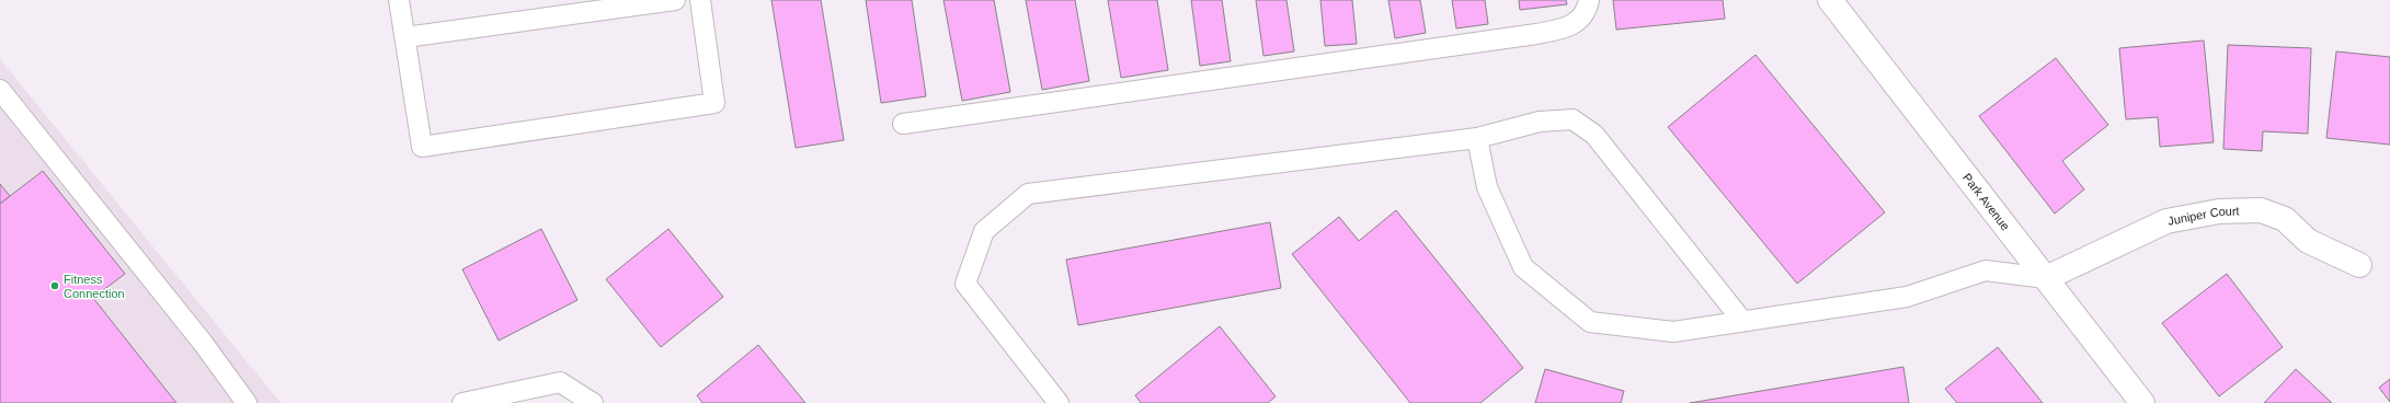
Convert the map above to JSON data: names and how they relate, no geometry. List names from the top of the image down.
{
  "streets": {
    "street": ["Park Avenue", "Juniper Court"]
  },
  "crossings": [
    ["Park Avenue", "Juniper Court"]
  ],
  "places": ["Fitness Connection"]
}
